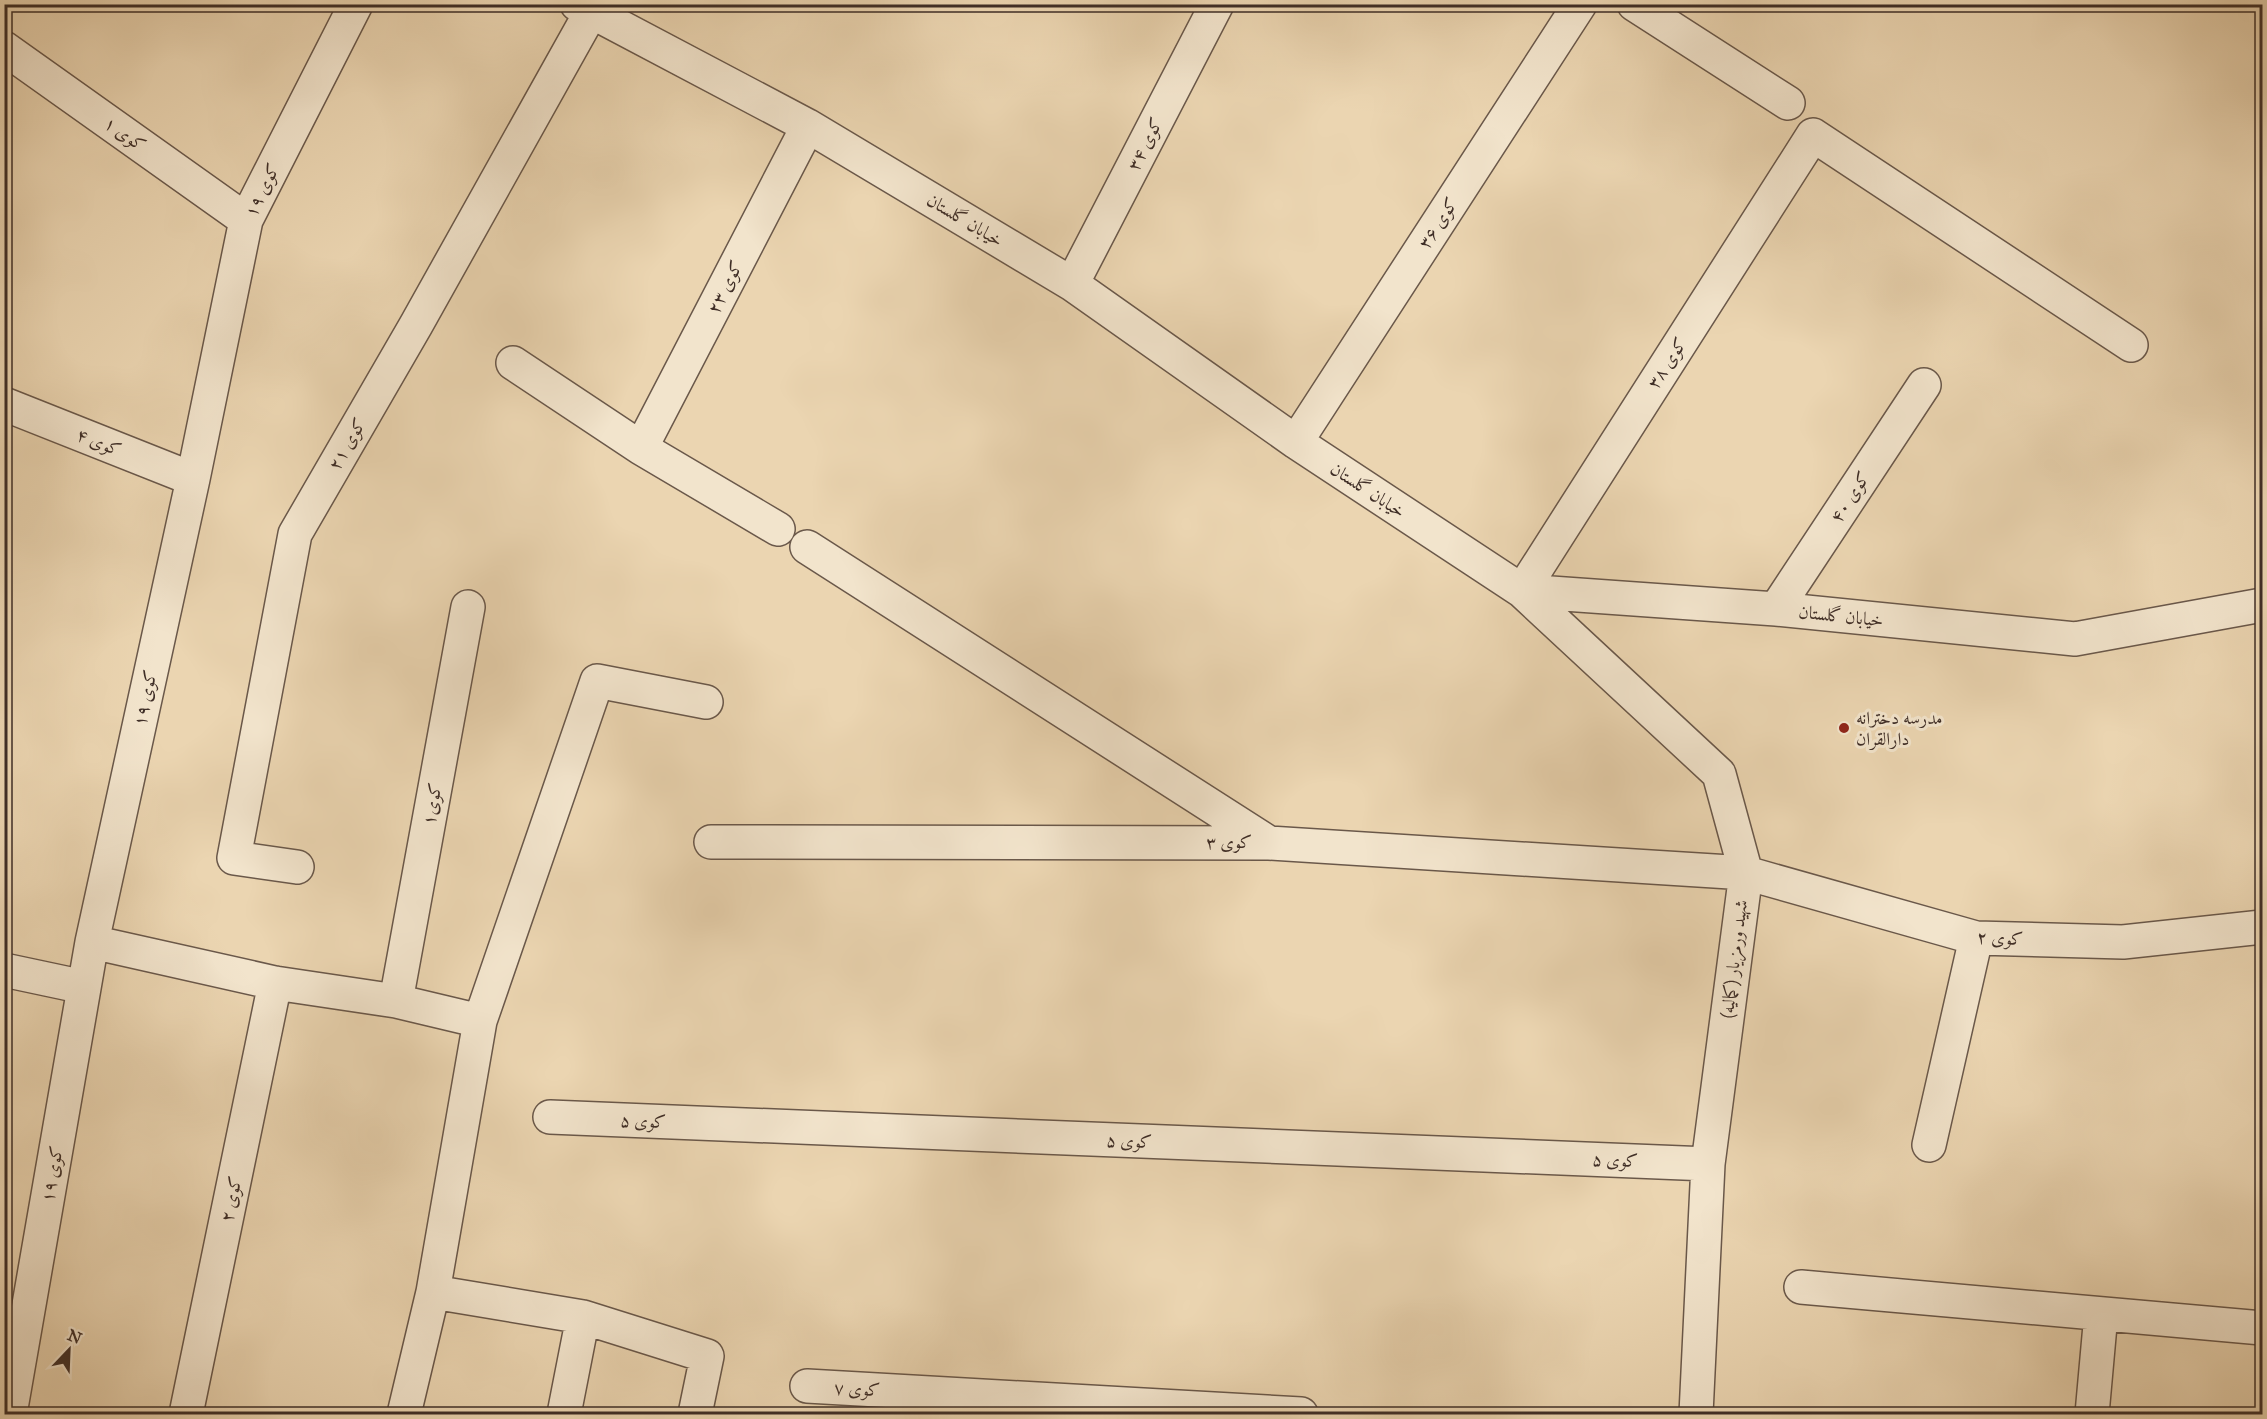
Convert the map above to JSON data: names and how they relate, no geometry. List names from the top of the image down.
{
  "streets": {
    "street": [
      "کوی ۱",
      "کوی ۳۴",
      "کوی ۱۹",
      "خیابان گلستان",
      "کوی ۳۶",
      "کوی ۲۳",
      "کوی ۳۸",
      "کوی ۴",
      "کوی ۲۱",
      "کوی ۴۰",
      "کوی۱",
      "کوی ۳",
      "کوی ۲",
      "شهید ورمزیار (کمالیه)",
      "کوی ۵",
      "کوی ۷"
    ]
  },
  "crossings": [
    ["کوی ۱", "کوی ۱۹"],
    ["کوی ۳۴", "خیابان گلستان"],
    ["کوی ۱۹", "کوی ۴"],
    ["خیابان گلستان", "کوی ۳۶"],
    ["خیابان گلستان", "کوی ۲۳"],
    ["خیابان گلستان", "کوی ۳۸"],
    ["خیابان گلستان", "کوی ۲۱"],
    ["خیابان گلستان", "کوی ۴۰"],
    ["خیابان گلستان", "شهید ورمزیار (کمالیه)"],
    ["کوی ۳۸", "شهید ورمزیار (کمالیه)"],
    ["کوی ۳", "کوی ۲"],
    ["کوی ۳", "شهید ورمزیار (کمالیه)"],
    ["کوی ۲", "شهید ورمزیار (کمالیه)"],
    ["شهید ورمزیار (کمالیه)", "کوی ۵"]
  ],
  "places": ["مدرسه دخترانه دارالقران"],
  "north": "top right"
}
